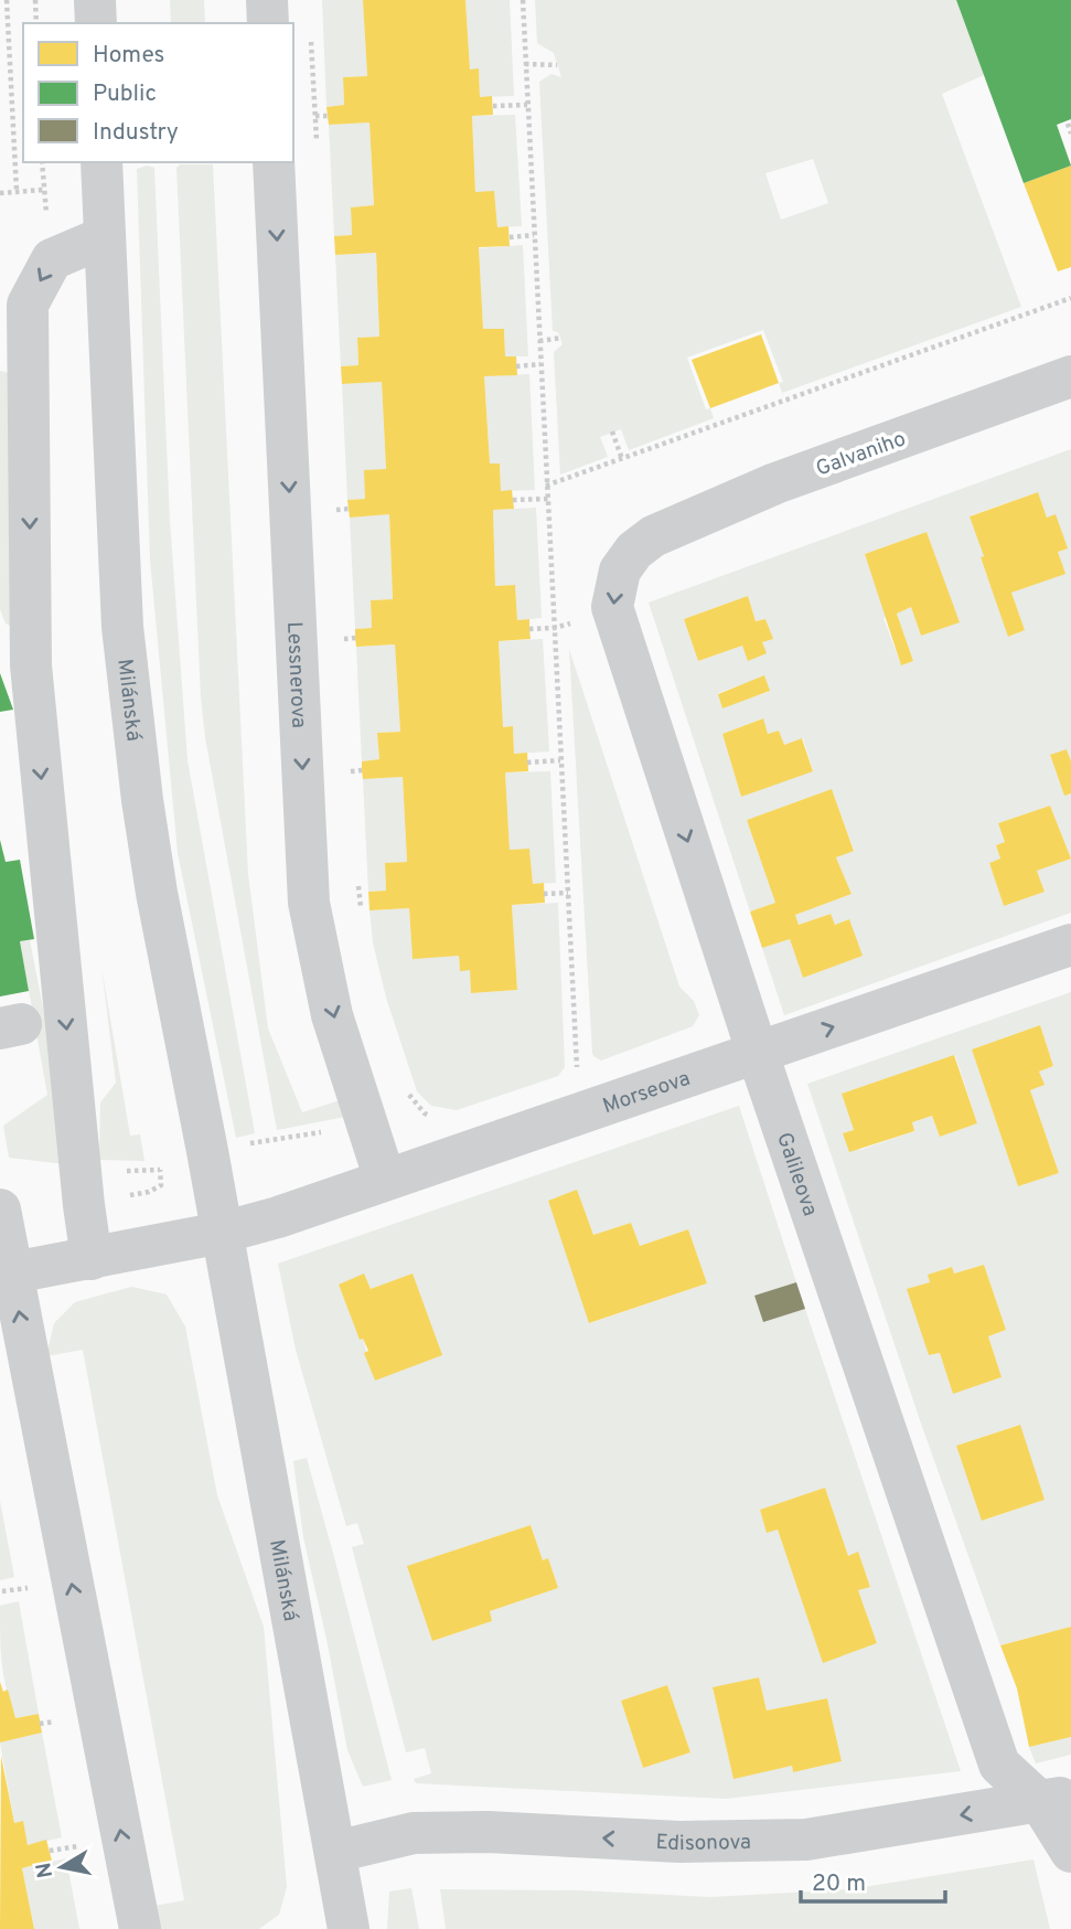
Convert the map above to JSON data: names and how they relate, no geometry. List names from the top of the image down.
{
  "streets": {
    "street": [
      "Galvaniho",
      "Lessnerova",
      "Milánská",
      "Morseova",
      "Galileova",
      "Edisonova"
    ]
  },
  "crossings": [
    ["Galvaniho", "Galileova"],
    ["Lessnerova", "Morseova"],
    ["Milánská", "Morseova"],
    ["Milánská", "Edisonova"],
    ["Morseova", "Galileova"],
    ["Galileova", "Edisonova"]
  ],
  "one_way": ["Morseova", "Galileova", "Edisonova"],
  "legend": ["Homes", "Public", "Industry"],
  "scale_bar": "20 m",
  "north": "left"
}
